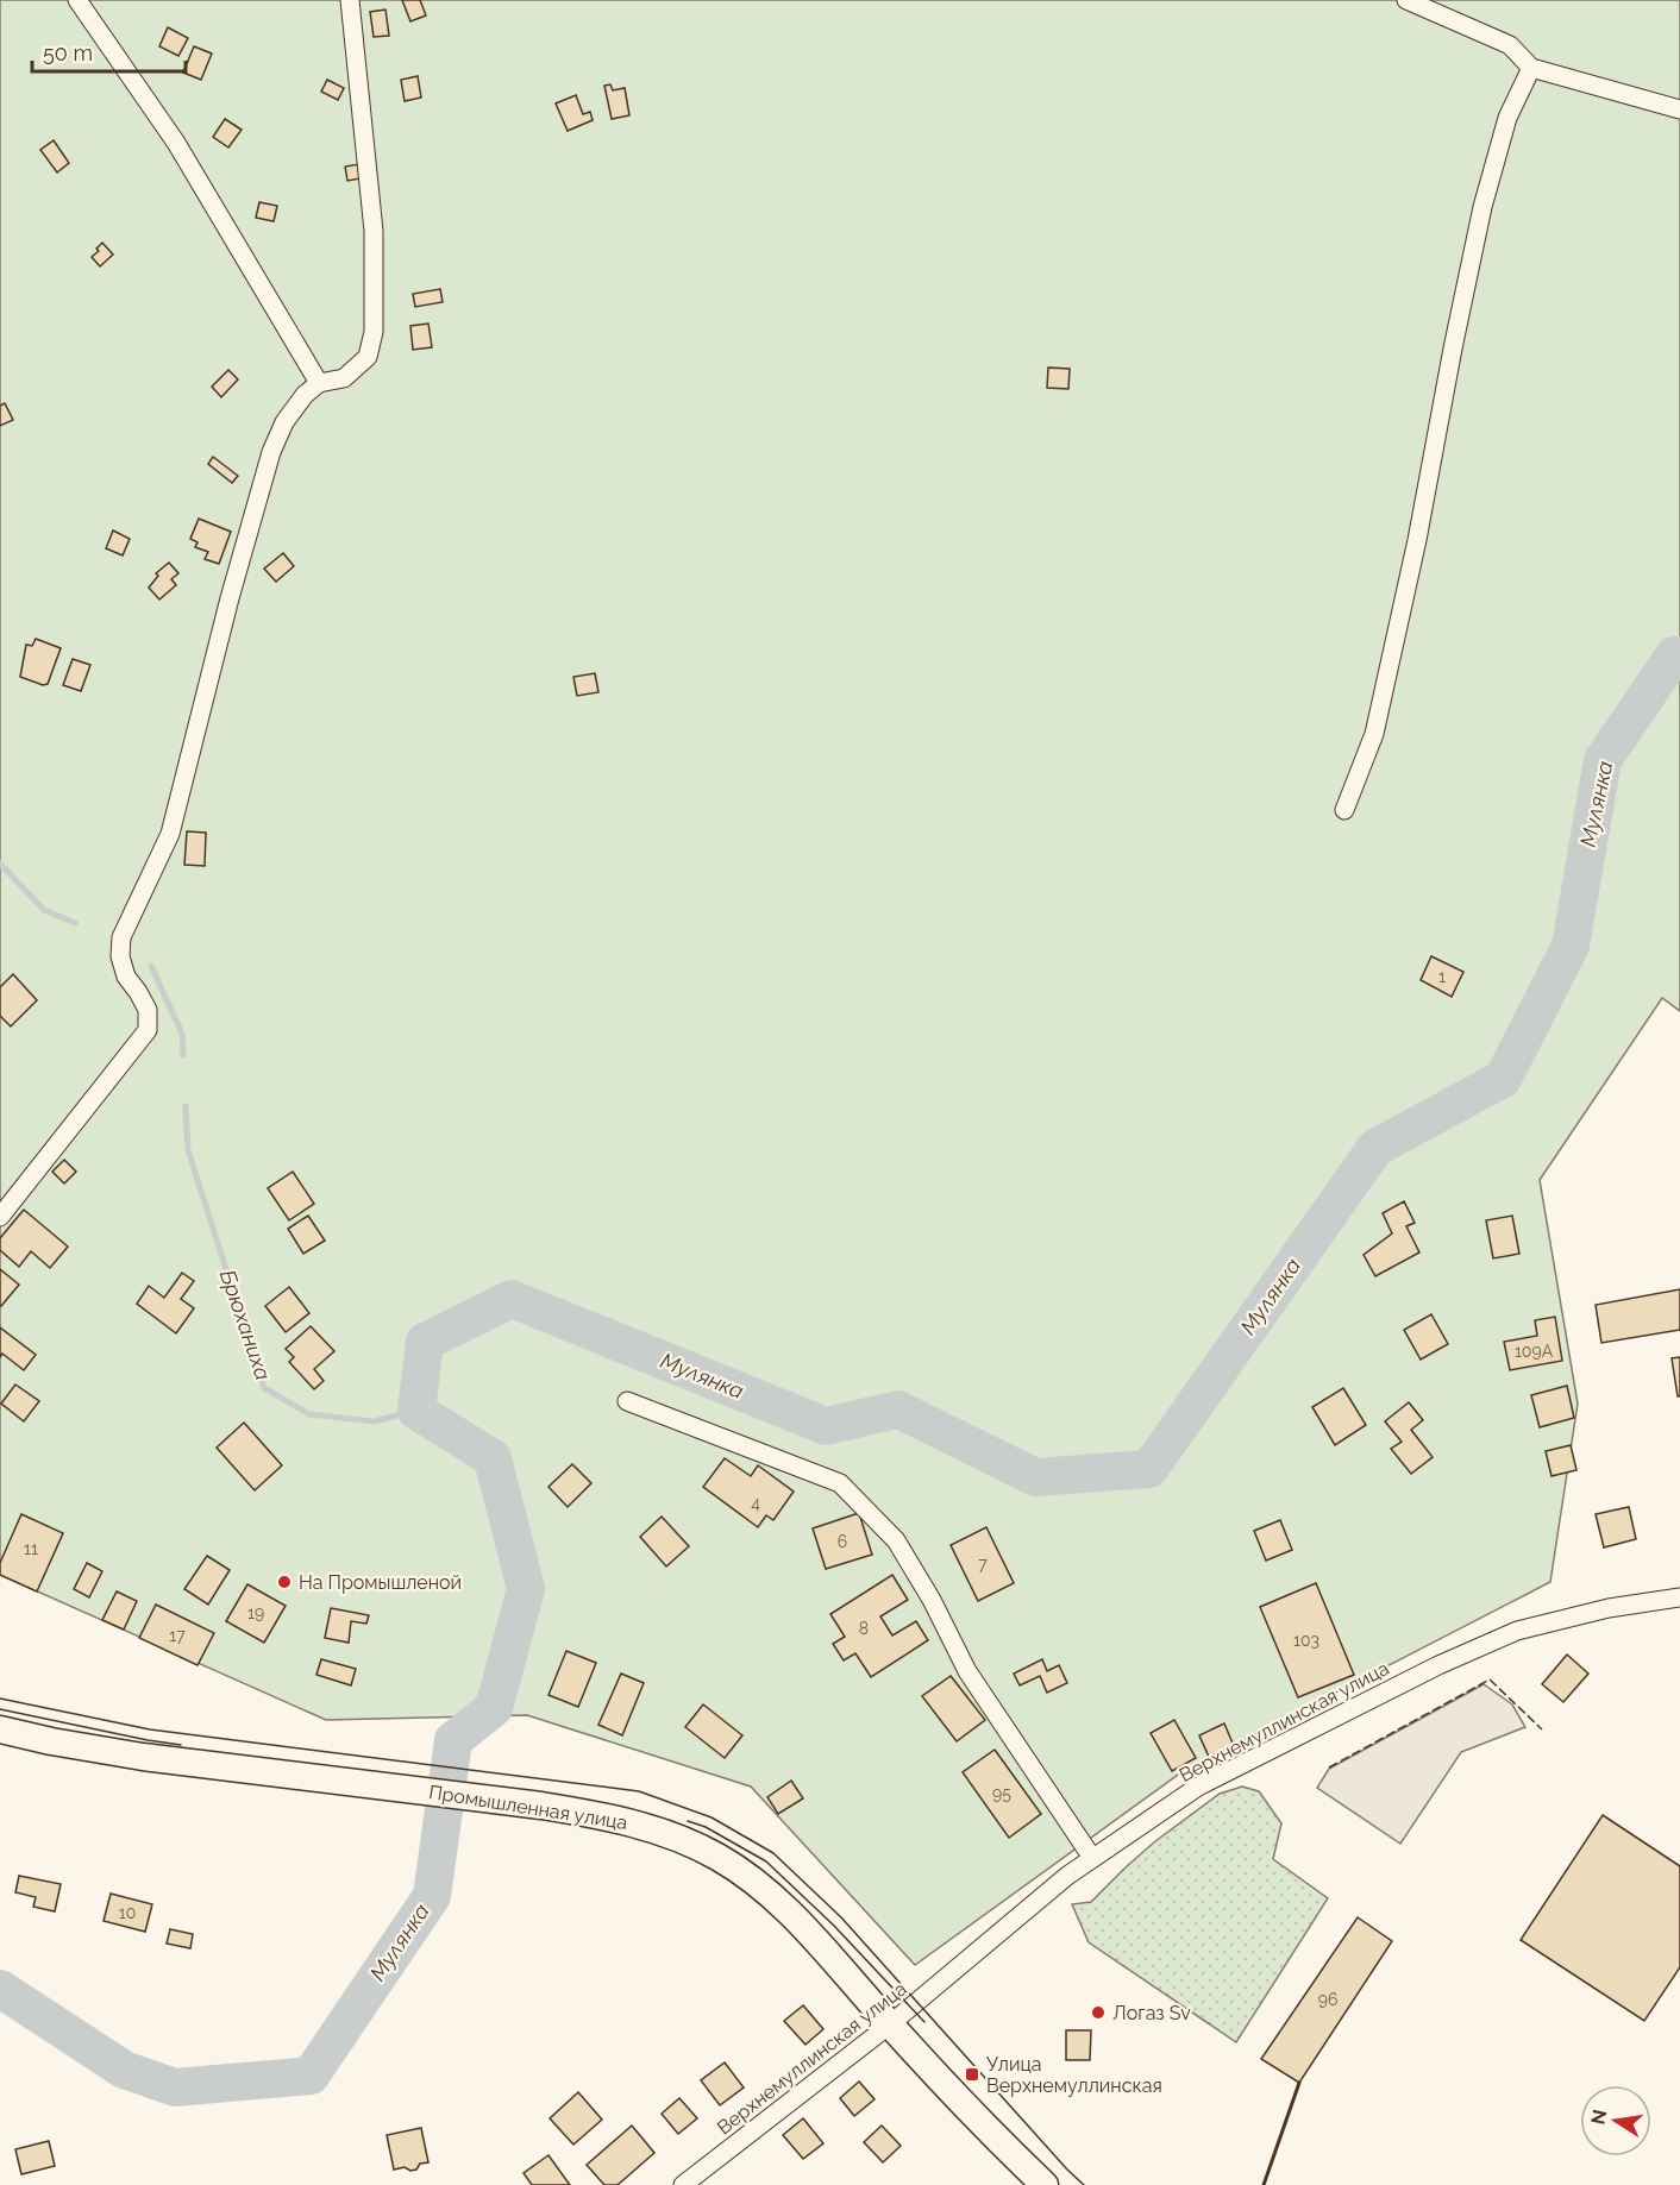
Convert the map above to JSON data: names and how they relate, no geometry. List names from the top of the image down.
{
  "streets": {
    "street": ["Верхнемуллинская улица", "Промышленная улица"]
  },
  "crossings": [
    ["Верхнемуллинская улица", "Промышленная улица"]
  ],
  "water": ["Мулянка", "Брюханиха"],
  "places": {
    "other": ["На Промышленой", "Логаз Sv"],
    "transit": ["Улица Верхнемуллинская"]
  },
  "house_numbers": [
    "1",
    "109А",
    "4",
    "6",
    "11",
    "7",
    "19",
    "8",
    "17",
    "103",
    "95",
    "10",
    "96"
  ],
  "scale_bar": "50 m",
  "north": "left"
}
